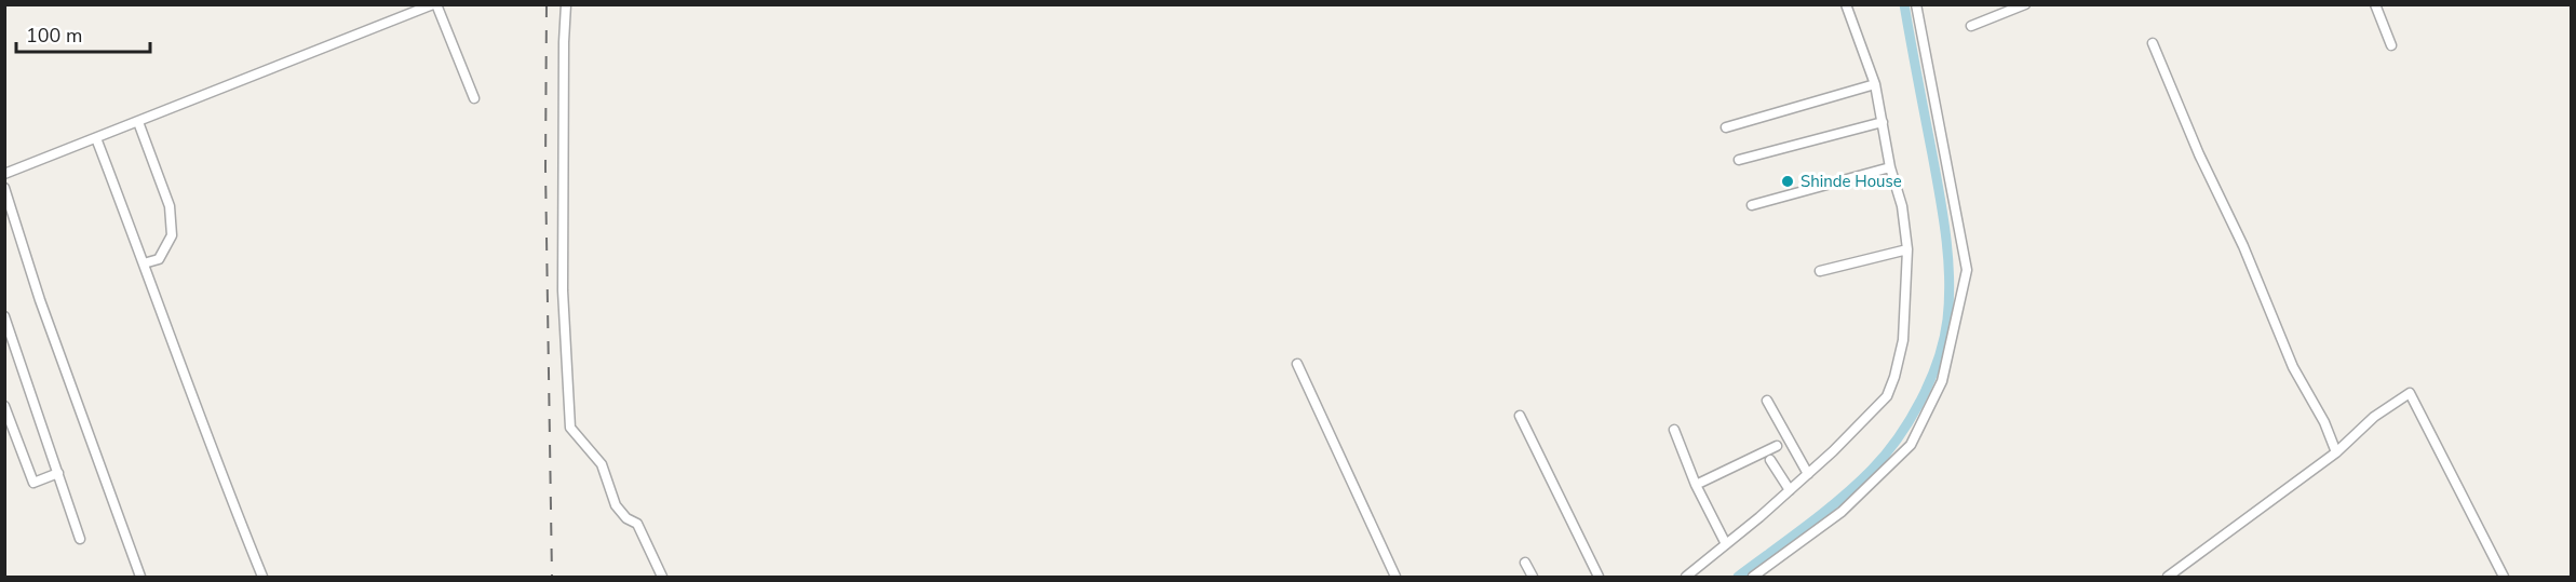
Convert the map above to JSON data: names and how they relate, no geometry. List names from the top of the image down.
{
  "places": ["Shinde House"],
  "scale_bar": "100 m"
}
